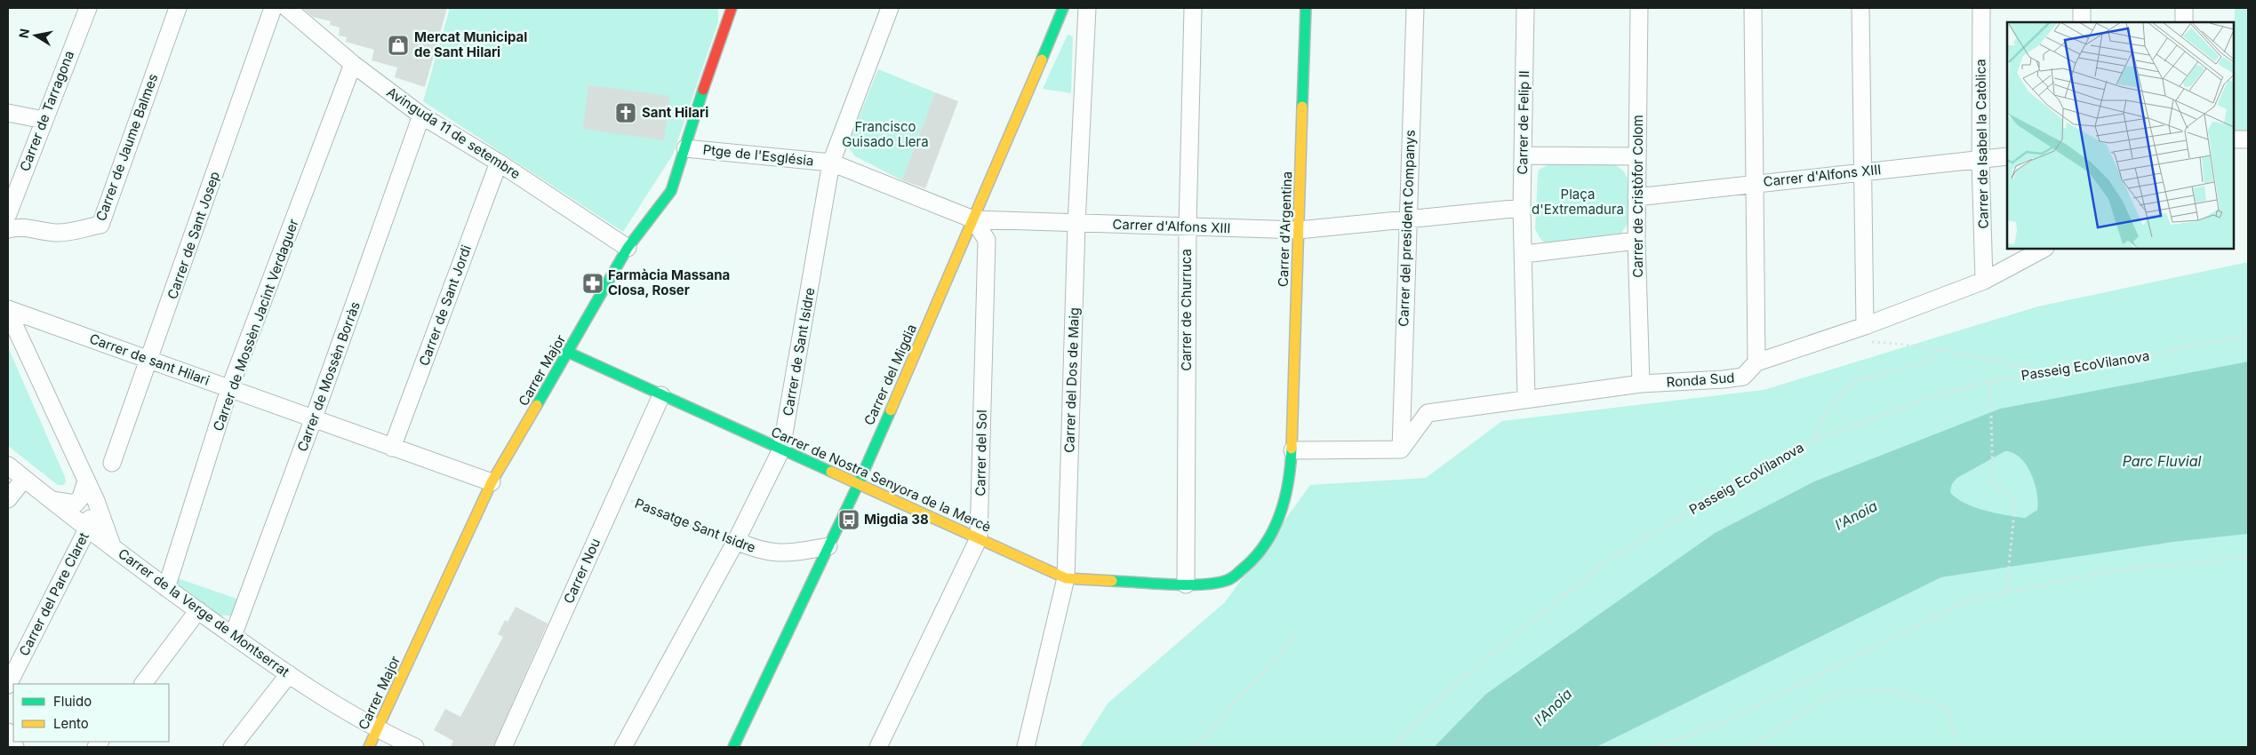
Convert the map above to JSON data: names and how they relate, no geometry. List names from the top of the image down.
{
  "streets": {
    "street": [
      "Carrer de Tarragona",
      "Carrer de Felip II",
      "Avinguda 11 de setembre",
      "Carrer de Isabel la Catòlica",
      "Carrer de Jaume Balmes",
      "Ptge de l'Església",
      "Carrer d'Alfons XIII",
      "Carrer de Cristòfor Colom",
      "Carrer del president Companys",
      "Carrer d'Argentina",
      "Carrer de Sant Josep",
      "Carrer de Sant Jordi",
      "Carrer de Churruca",
      "Carrer de Mossèn Jacint Verdaguer",
      "Carrer de Sant Isidre",
      "Carrer de sant Hilari",
      "Carrer Major",
      "Carrer del Migdia",
      "Carrer de Mossèn Borràs",
      "Carrer del Dos de Maig",
      "Ronda Sud",
      "Carrer del Sol",
      "Carrer de Nostra Senyora de la Mercè",
      "Passatge Sant Isidre",
      "Carrer Nou",
      "Carrer del Pare Claret",
      "Carrer de la Verge de Montserrat"
    ],
    "path": ["Passeig EcoVilanova"]
  },
  "crossings": [
    ["Carrer de Felip II", "Carrer d'Alfons XIII"],
    ["Carrer de Felip II", "Ronda Sud"],
    ["Avinguda 11 de setembre", "Carrer de Sant Jordi"],
    ["Avinguda 11 de setembre", "Carrer de Mossèn Jacint Verdaguer"],
    ["Avinguda 11 de setembre", "Carrer Major"],
    ["Avinguda 11 de setembre", "Carrer de Mossèn Borràs"],
    ["Carrer de Isabel la Catòlica", "Carrer d'Alfons XIII"],
    ["Carrer de Isabel la Catòlica", "Ronda Sud"],
    ["Ptge de l'Església", "Carrer d'Alfons XIII"],
    ["Ptge de l'Església", "Carrer de Sant Isidre"],
    ["Ptge de l'Església", "Carrer Major"],
    ["Carrer d'Alfons XIII", "Carrer de Cristòfor Colom"],
    ["Carrer d'Alfons XIII", "Carrer del president Companys"],
    ["Carrer d'Alfons XIII", "Carrer d'Argentina"],
    ["Carrer d'Alfons XIII", "Carrer de Churruca"],
    ["Carrer d'Alfons XIII", "Carrer de Sant Isidre"],
    ["Carrer d'Alfons XIII", "Carrer del Migdia"],
    ["Carrer d'Alfons XIII", "Carrer del Dos de Maig"],
    ["Carrer d'Alfons XIII", "Carrer del Sol"],
    ["Carrer de Cristòfor Colom", "Ronda Sud"],
    ["Carrer del president Companys", "Ronda Sud"],
    ["Carrer d'Argentina", "Carrer de Nostra Senyora de la Mercè"],
    ["Carrer de Sant Josep", "Carrer de sant Hilari"],
    ["Carrer de Sant Jordi", "Carrer de sant Hilari"],
    ["Carrer de Churruca", "Carrer de Nostra Senyora de la Mercè"],
    ["Carrer de Mossèn Jacint Verdaguer", "Carrer de sant Hilari"],
    ["Carrer de Mossèn Jacint Verdaguer", "Carrer de la Verge de Montserrat"],
    ["Carrer de Sant Isidre", "Carrer de Nostra Senyora de la Mercè"],
    ["Carrer de Sant Isidre", "Passatge Sant Isidre"],
    ["Carrer de sant Hilari", "Carrer Major"],
    ["Carrer de sant Hilari", "Carrer de Mossèn Borràs"],
    ["Carrer de sant Hilari", "Carrer de la Verge de Montserrat"],
    ["Carrer Major", "Carrer de Nostra Senyora de la Mercè"],
    ["Carrer Major", "Carrer de la Verge de Montserrat"],
    ["Carrer del Migdia", "Carrer del Sol"],
    ["Carrer del Migdia", "Carrer de Nostra Senyora de la Mercè"],
    ["Carrer del Migdia", "Passatge Sant Isidre"],
    ["Carrer de Mossèn Borràs", "Carrer de la Verge de Montserrat"],
    ["Carrer del Dos de Maig", "Carrer de Nostra Senyora de la Mercè"],
    ["Carrer del Sol", "Carrer de Nostra Senyora de la Mercè"],
    ["Carrer de Nostra Senyora de la Mercè", "Carrer Nou"],
    ["Passatge Sant Isidre", "Carrer Nou"],
    ["Carrer del Pare Claret", "Carrer de la Verge de Montserrat"]
  ],
  "water": ["Parc Fluvial", "l'Anoia"],
  "parks": ["Francisco Guisado Llera", "Plaça d'Extremadura"],
  "places": {
    "shop": ["Mercat Municipal de Sant Hilari"],
    "church": ["Sant Hilari"],
    "pharmacy": ["Farmàcia Massana Closa, Roser"],
    "bus stop": ["Migdia 38"]
  },
  "legend": ["Fluido", "Lento"],
  "north": "left"
}
